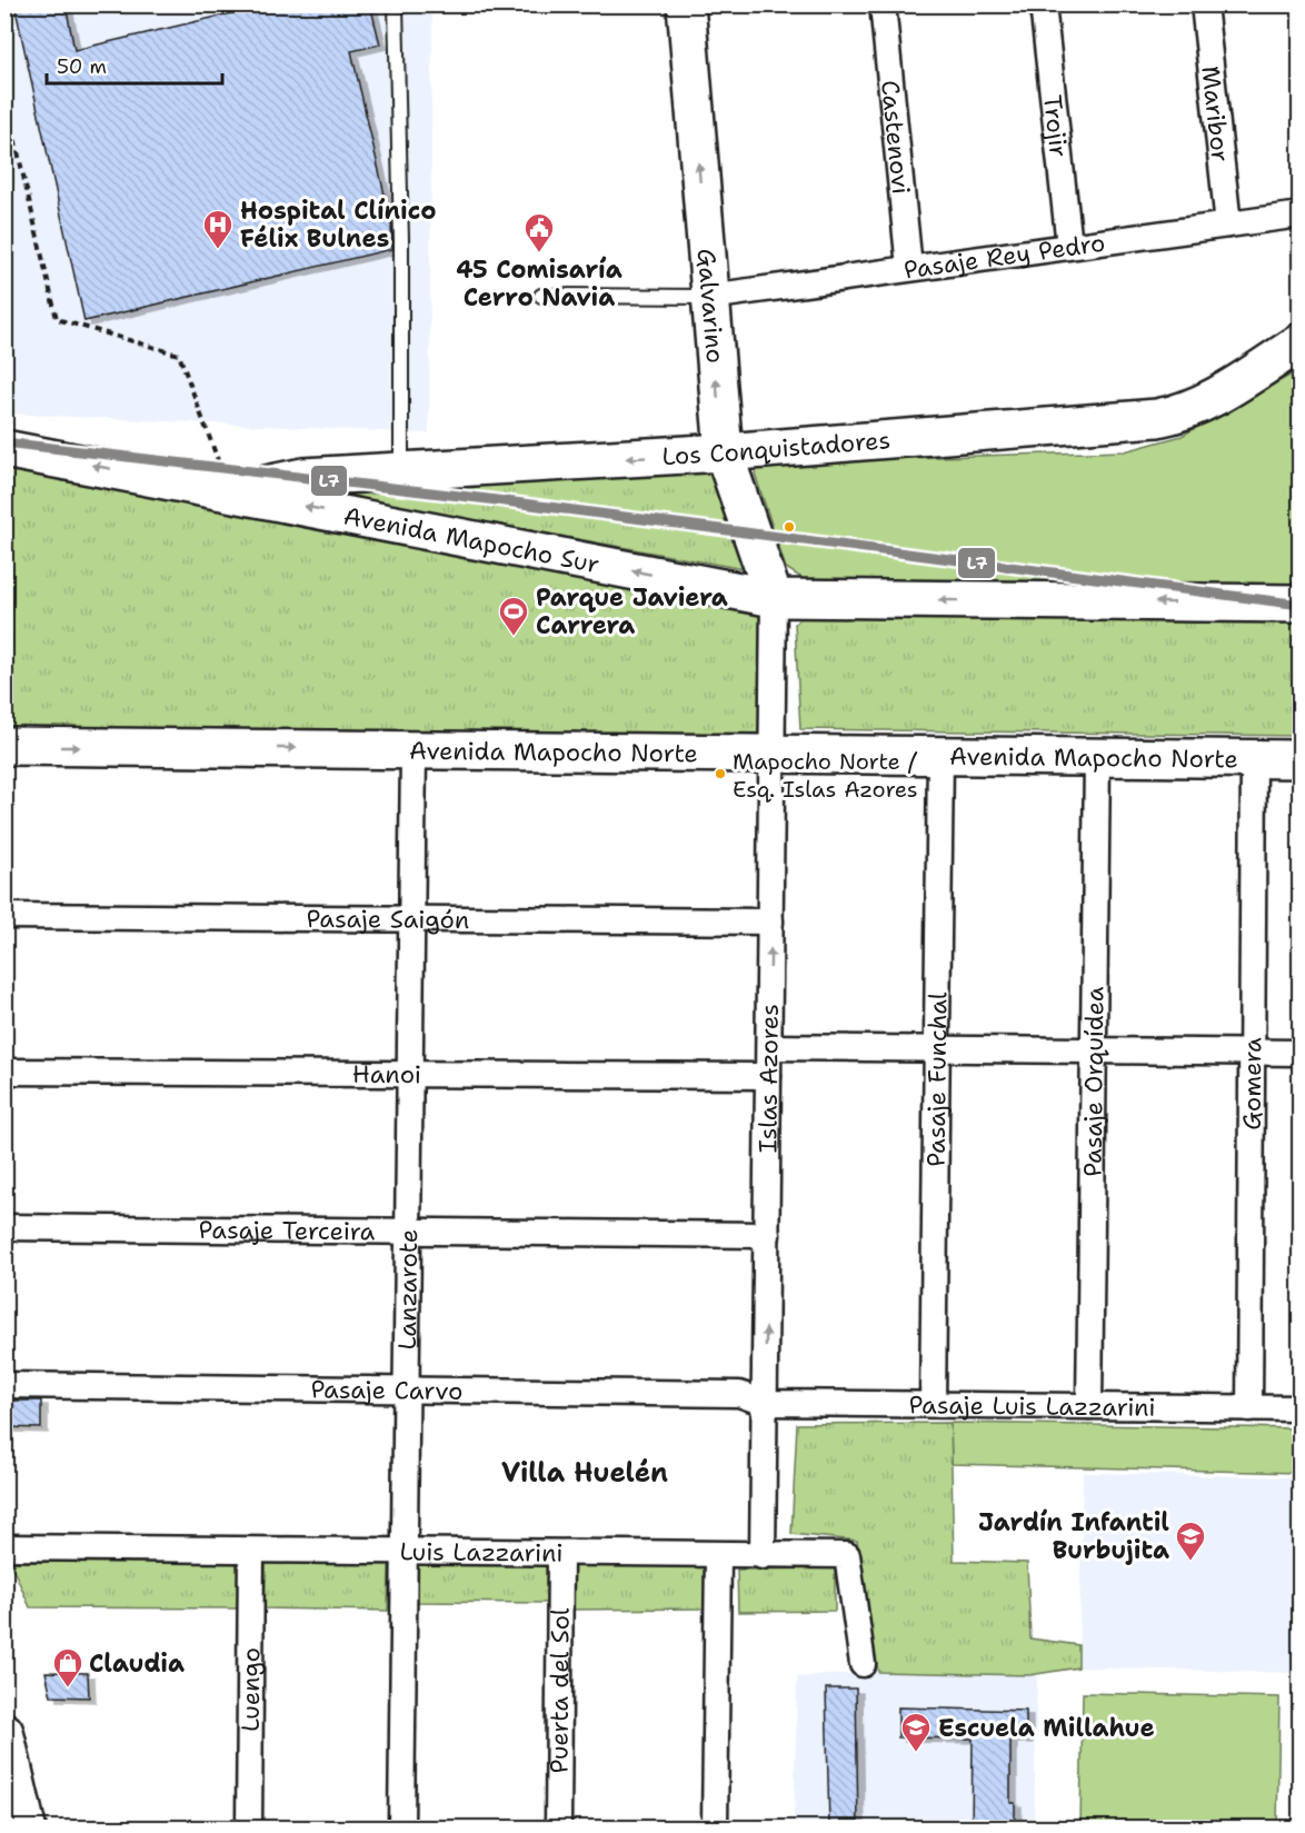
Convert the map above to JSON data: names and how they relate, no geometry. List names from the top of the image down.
{
  "streets": {
    "main road": [
      "Galvarino",
      "Los Conquistadores",
      "Avenida Mapocho Sur",
      "Avenida Mapocho Norte"
    ],
    "street": [
      "Maribor",
      "Trojir",
      "Castenovi",
      "Pasaje Rey Pedro",
      "Pasaje Saigón",
      "Hanoi",
      "Islas Azores",
      "Pasaje Funchal",
      "Pasaje Orquídea",
      "Gomera",
      "Pasaje Terceira",
      "Lanzarote",
      "Pasaje Carvo",
      "Pasaje Luis Lazzarini",
      "Luis Lazzarini",
      "Luengo",
      "Puerta del Sol"
    ]
  },
  "crossings": [
    ["Maribor", "Pasaje Rey Pedro"],
    ["Trojir", "Pasaje Rey Pedro"],
    ["Castenovi", "Pasaje Rey Pedro"],
    ["Pasaje Rey Pedro", "Galvarino"],
    ["Galvarino", "Los Conquistadores"],
    ["Galvarino", "Avenida Mapocho Sur"],
    ["Galvarino", "Islas Azores"],
    ["Los Conquistadores", "Avenida Mapocho Sur"],
    ["Avenida Mapocho Sur", "Islas Azores"],
    ["Avenida Mapocho Norte", "Islas Azores"],
    ["Avenida Mapocho Norte", "Pasaje Funchal"],
    ["Avenida Mapocho Norte", "Pasaje Orquídea"],
    ["Avenida Mapocho Norte", "Gomera"],
    ["Avenida Mapocho Norte", "Lanzarote"],
    ["Pasaje Saigón", "Islas Azores"],
    ["Pasaje Saigón", "Lanzarote"],
    ["Hanoi", "Islas Azores"],
    ["Hanoi", "Lanzarote"],
    ["Islas Azores", "Pasaje Terceira"],
    ["Islas Azores", "Pasaje Carvo"],
    ["Islas Azores", "Pasaje Luis Lazzarini"],
    ["Islas Azores", "Luis Lazzarini"],
    ["Pasaje Funchal", "Pasaje Luis Lazzarini"],
    ["Pasaje Orquídea", "Pasaje Luis Lazzarini"],
    ["Gomera", "Pasaje Luis Lazzarini"],
    ["Pasaje Terceira", "Lanzarote"],
    ["Lanzarote", "Pasaje Carvo"],
    ["Lanzarote", "Luis Lazzarini"],
    ["Pasaje Carvo", "Pasaje Luis Lazzarini"],
    ["Luis Lazzarini", "Luengo"],
    ["Luis Lazzarini", "Puerta del Sol"]
  ],
  "one_way": ["Galvarino", "Avenida Mapocho Sur"],
  "districts": ["Villa Huelén"],
  "places": {
    "hospital": ["Hospital Clínico Félix Bulnes"],
    "public building": ["45 Comisaría Cerro Navia"],
    "sports": ["Parque Javiera Carrera"],
    "other": ["Mapocho Norte / Esq. Islas Azores"],
    "school or university": ["Jardín Infantil Burbujita", "Escuela Millahue"],
    "shop": ["Claudia"]
  },
  "lines": ["transit line L7"],
  "scale_bar": "50 m"
}
